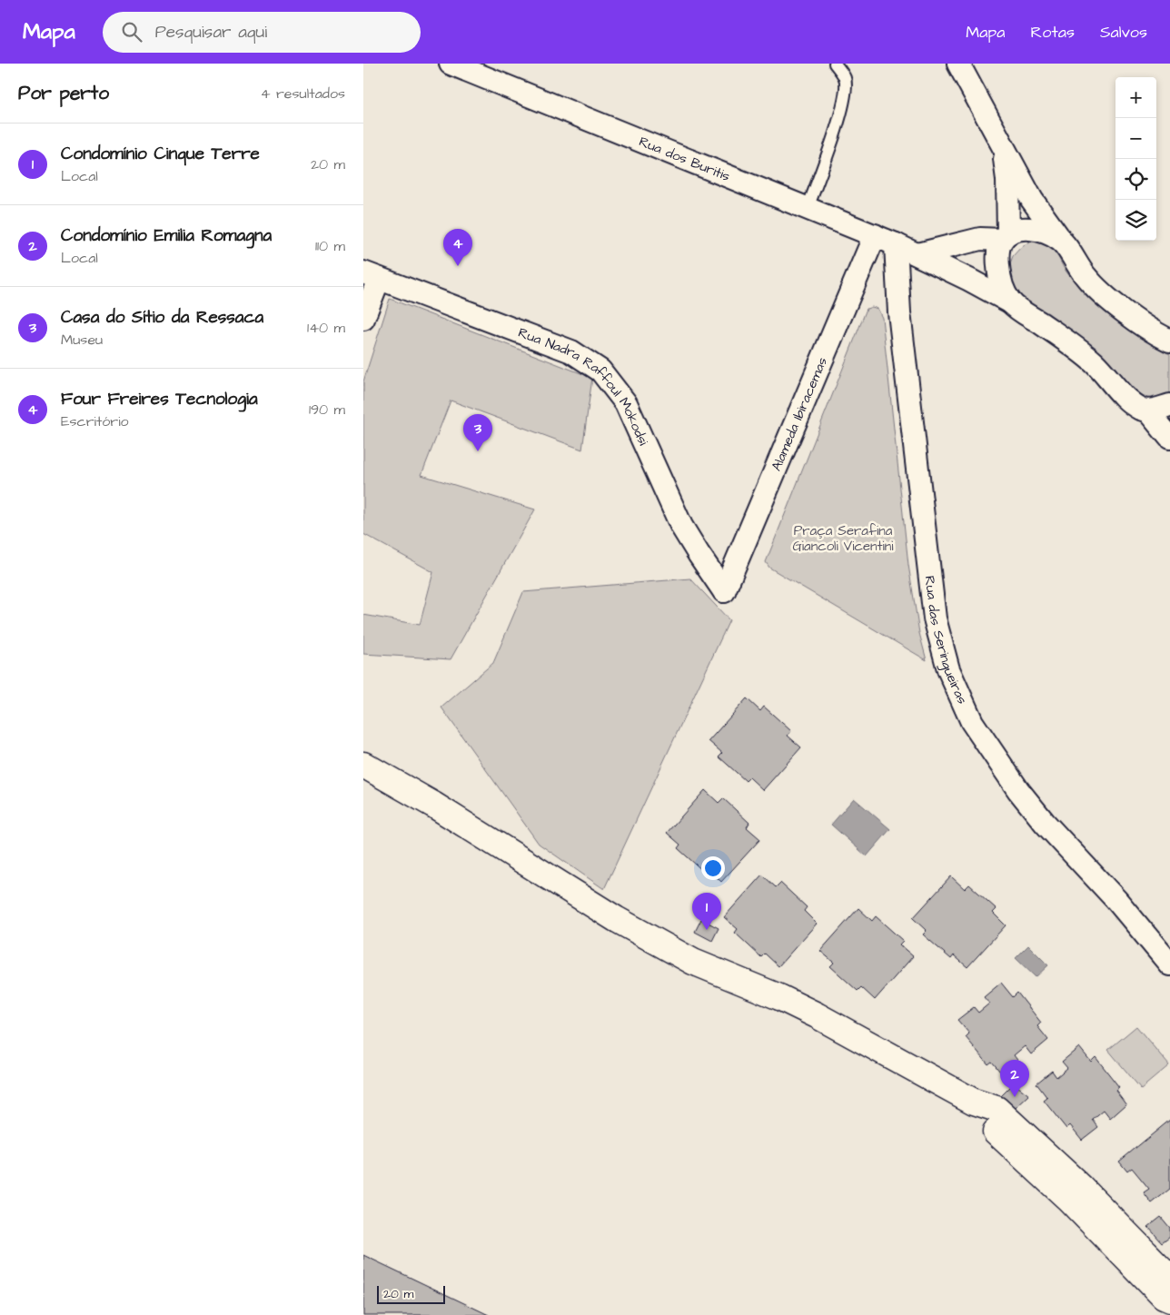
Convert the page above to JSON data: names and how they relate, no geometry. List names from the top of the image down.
{
  "streets": {
    "street": [
      "Rua dos Buritis",
      "Rua Nadra Raffoul Mokodsi",
      "Alameda Ibiracemas",
      "Rua das Seringueiras"
    ]
  },
  "crossings": [
    ["Rua dos Buritis", "Alameda Ibiracemas"],
    ["Rua dos Buritis", "Rua das Seringueiras"],
    ["Rua Nadra Raffoul Mokodsi", "Alameda Ibiracemas"]
  ],
  "parks": ["Praça Serafina Giancoli Vicentini"],
  "scale_bar": "20 m",
  "page": {
    "header": "Mapa",
    "search": "Pesquisar aqui",
    "nav": ["Mapa", "Rotas", "Salvos"],
    "heading": ["Por perto", "4 resultados"],
    "map_buttons": ["+", "−"],
    "list": [
      {
        "mark": "1",
        "name": "Condomínio Cinque Terre",
        "note": "Local",
        "value": "20 m"
      },
      {
        "mark": "2",
        "name": "Condomínio Emilia Romagna",
        "note": "Local",
        "value": "110 m"
      },
      {
        "mark": "3",
        "name": "Casa do Sítio da Ressaca",
        "note": "Museu",
        "value": "140 m"
      },
      {
        "mark": "4",
        "name": "Four Freires Tecnologia",
        "note": "Escritório",
        "value": "190 m"
      }
    ],
    "pins": [
      "4",
      "3",
      "1",
      "2"
    ],
    "scale": "20 m"
  }
}
